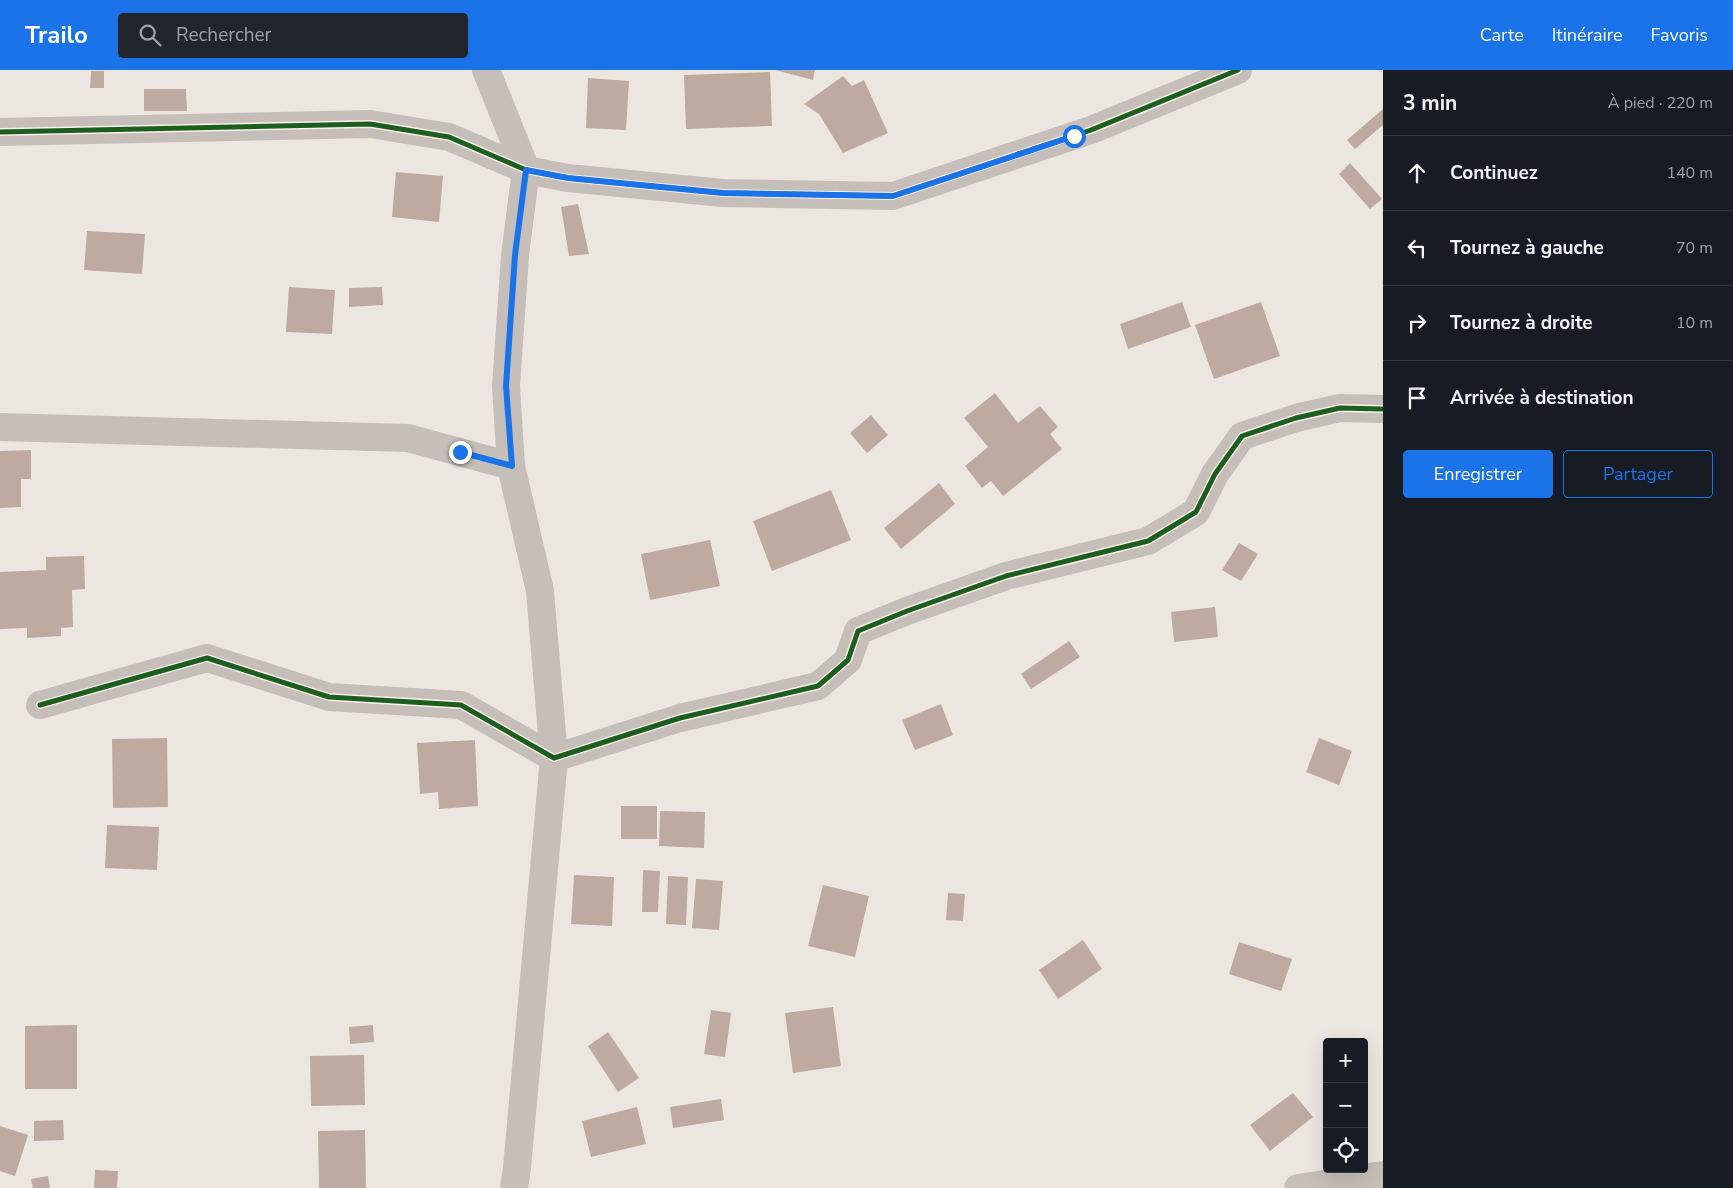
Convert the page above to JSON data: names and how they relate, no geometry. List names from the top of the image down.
{
  "page": {
    "header": "Trailo",
    "search": "Rechercher",
    "nav": ["Carte", "Itinéraire", "Favoris"],
    "heading": ["3 min", "À pied · 220 m"],
    "list": [
      ["Continuez", "140 m"],
      ["Tournez à gauche", "70 m"],
      ["Tournez à droite", "10 m"],
      "Arrivée à destination"
    ],
    "buttons": ["Enregistrer", "Partager"],
    "map_buttons": ["+", "−"]
  }
}
